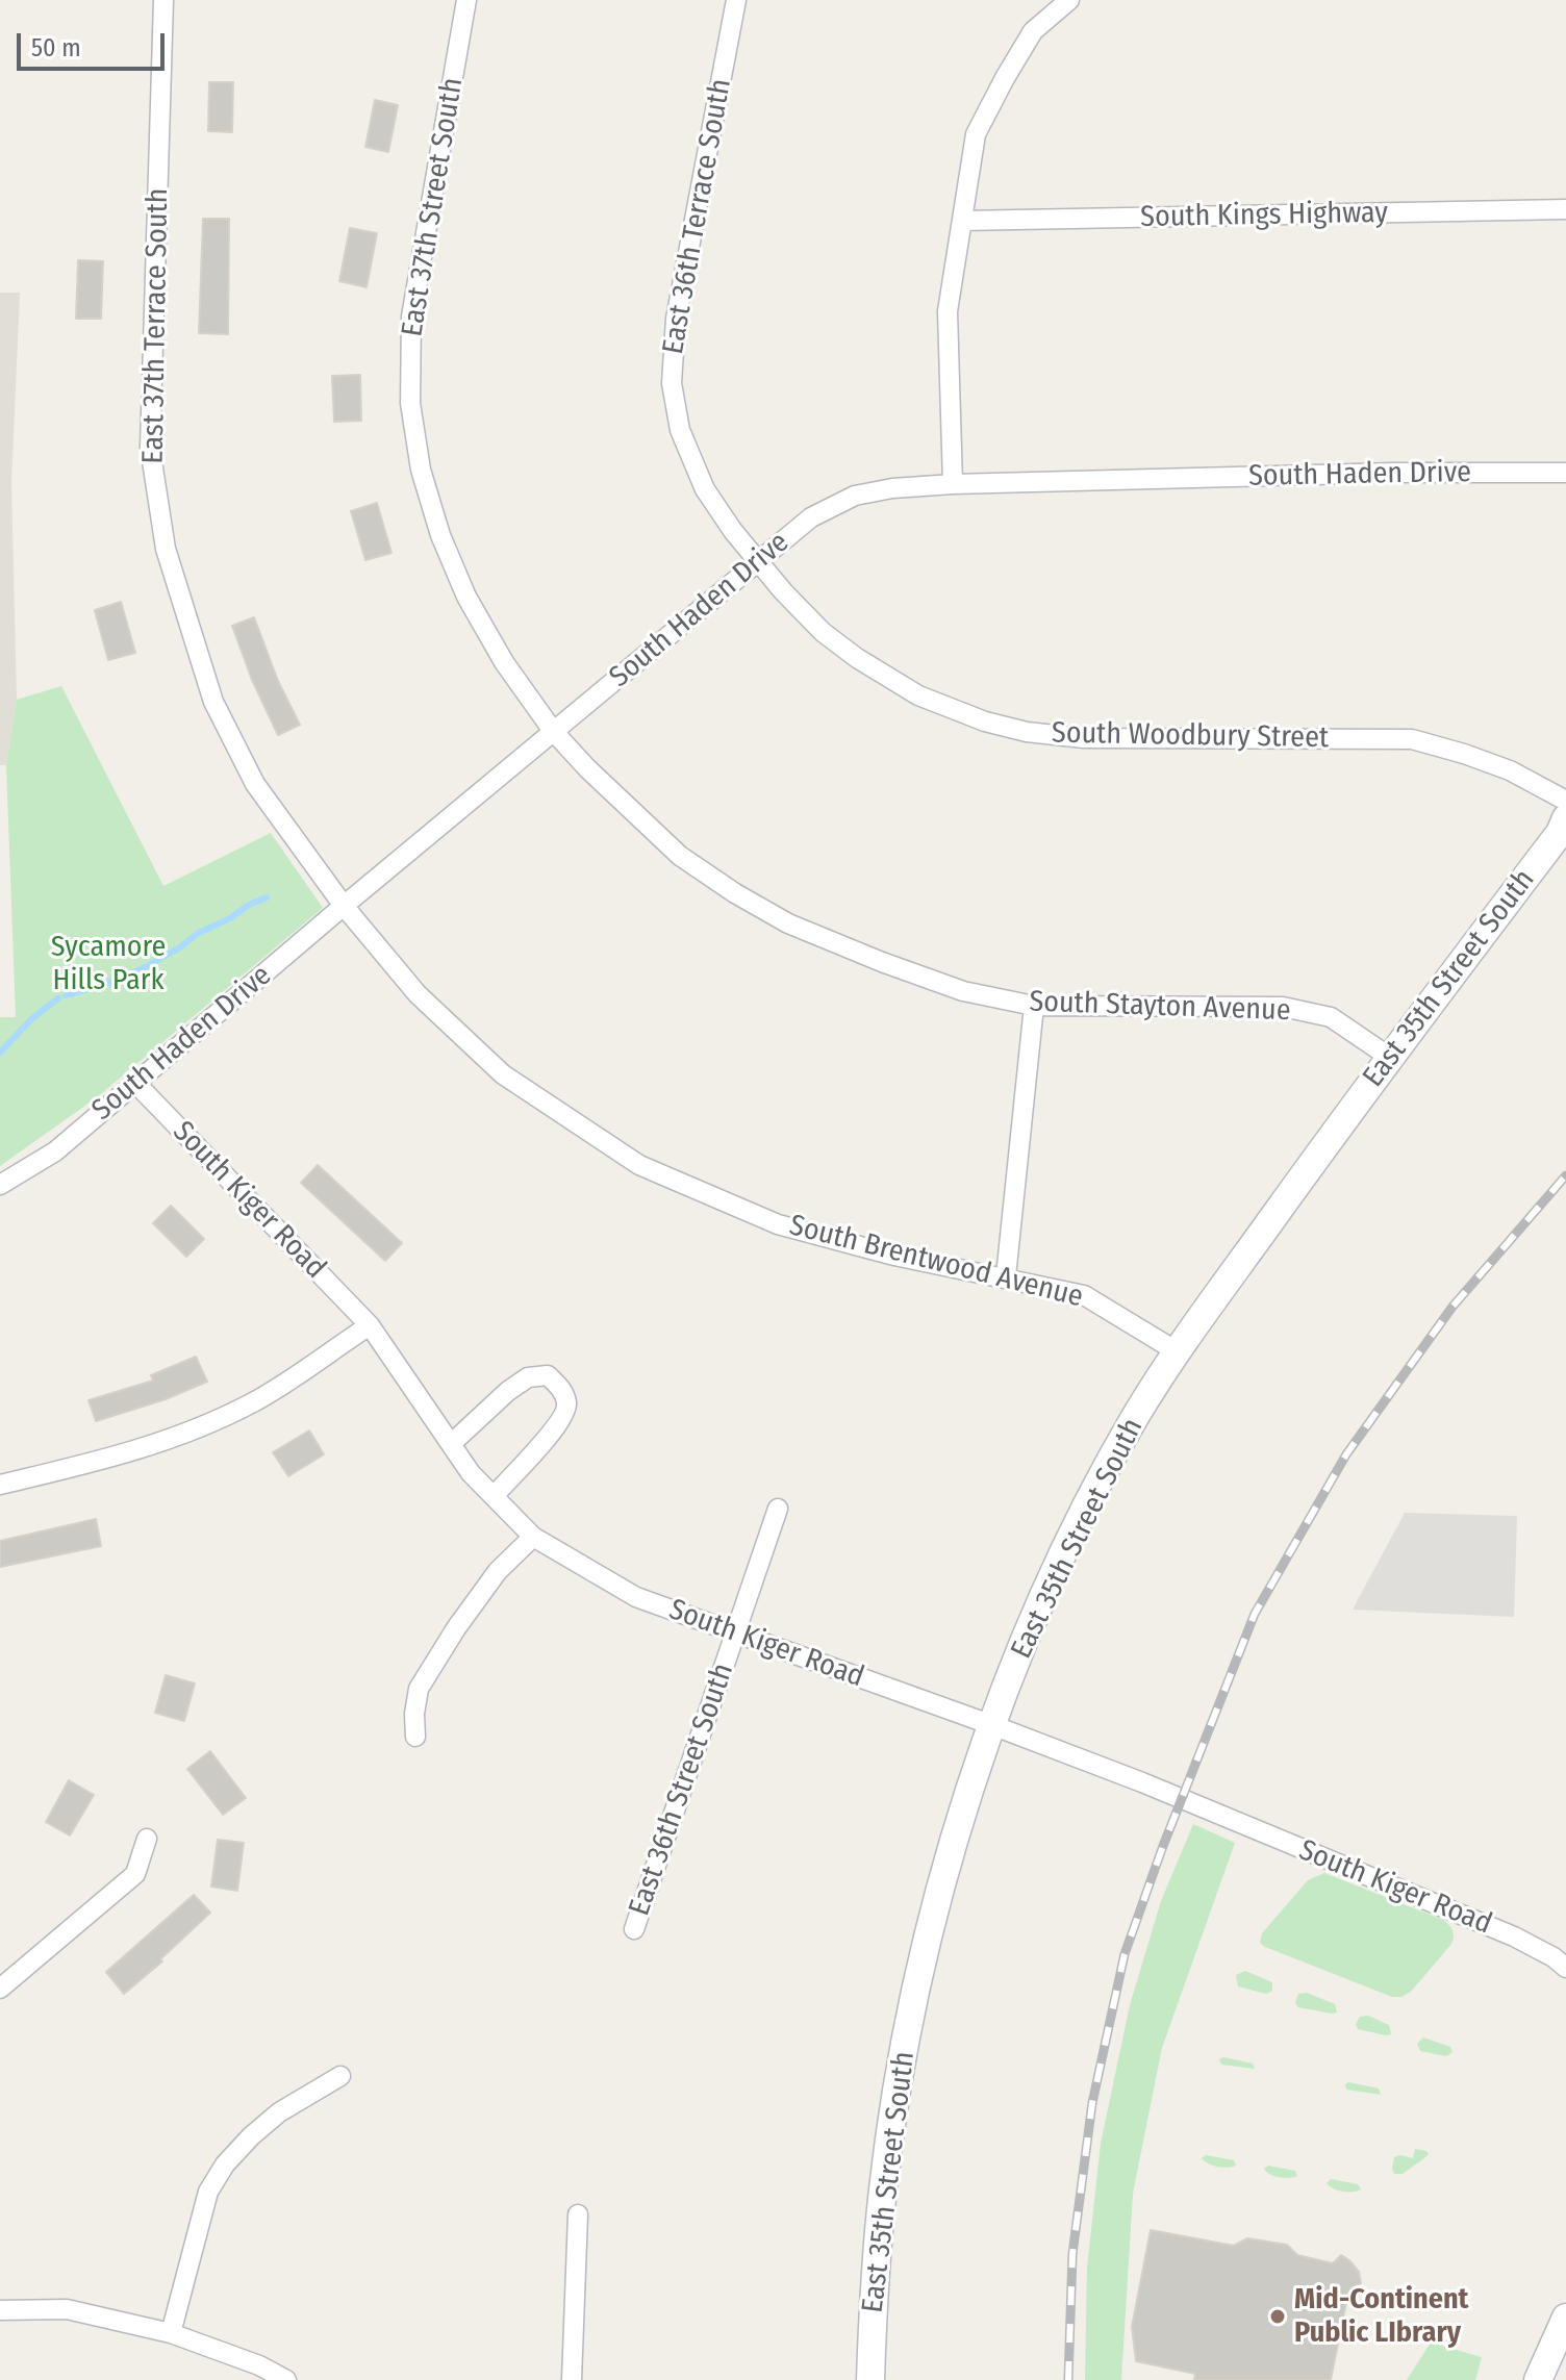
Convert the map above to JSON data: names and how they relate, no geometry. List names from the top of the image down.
{
  "streets": {
    "main road": ["East 35th Street South"],
    "street": [
      "East 37th Street South",
      "South Kings Highway",
      "East 36th Terrace South",
      "East 37th Terrace South",
      "South Haden Drive",
      "South Woodbury Street",
      "South Stayton Avenue",
      "South Kiger Road",
      "South Brentwood Avenue",
      "East 36th Street South"
    ]
  },
  "crossings": [
    ["East 37th Street South", "South Haden Drive"],
    ["East 37th Street South", "South Stayton Avenue"],
    ["East 36th Terrace South", "South Haden Drive"],
    ["East 36th Terrace South", "South Woodbury Street"],
    ["East 37th Terrace South", "South Haden Drive"],
    ["East 37th Terrace South", "South Brentwood Avenue"],
    ["South Haden Drive", "South Woodbury Street"],
    ["South Haden Drive", "South Stayton Avenue"],
    ["South Haden Drive", "South Kiger Road"],
    ["South Haden Drive", "South Brentwood Avenue"],
    ["East 35th Street South", "South Stayton Avenue"],
    ["East 35th Street South", "South Kiger Road"],
    ["East 35th Street South", "South Brentwood Avenue"],
    ["South Kiger Road", "East 36th Street South"]
  ],
  "parks": ["Sycamore Hills Park"],
  "places": ["Mid-Continent Public LIbrary"],
  "scale_bar": "50 m"
}
